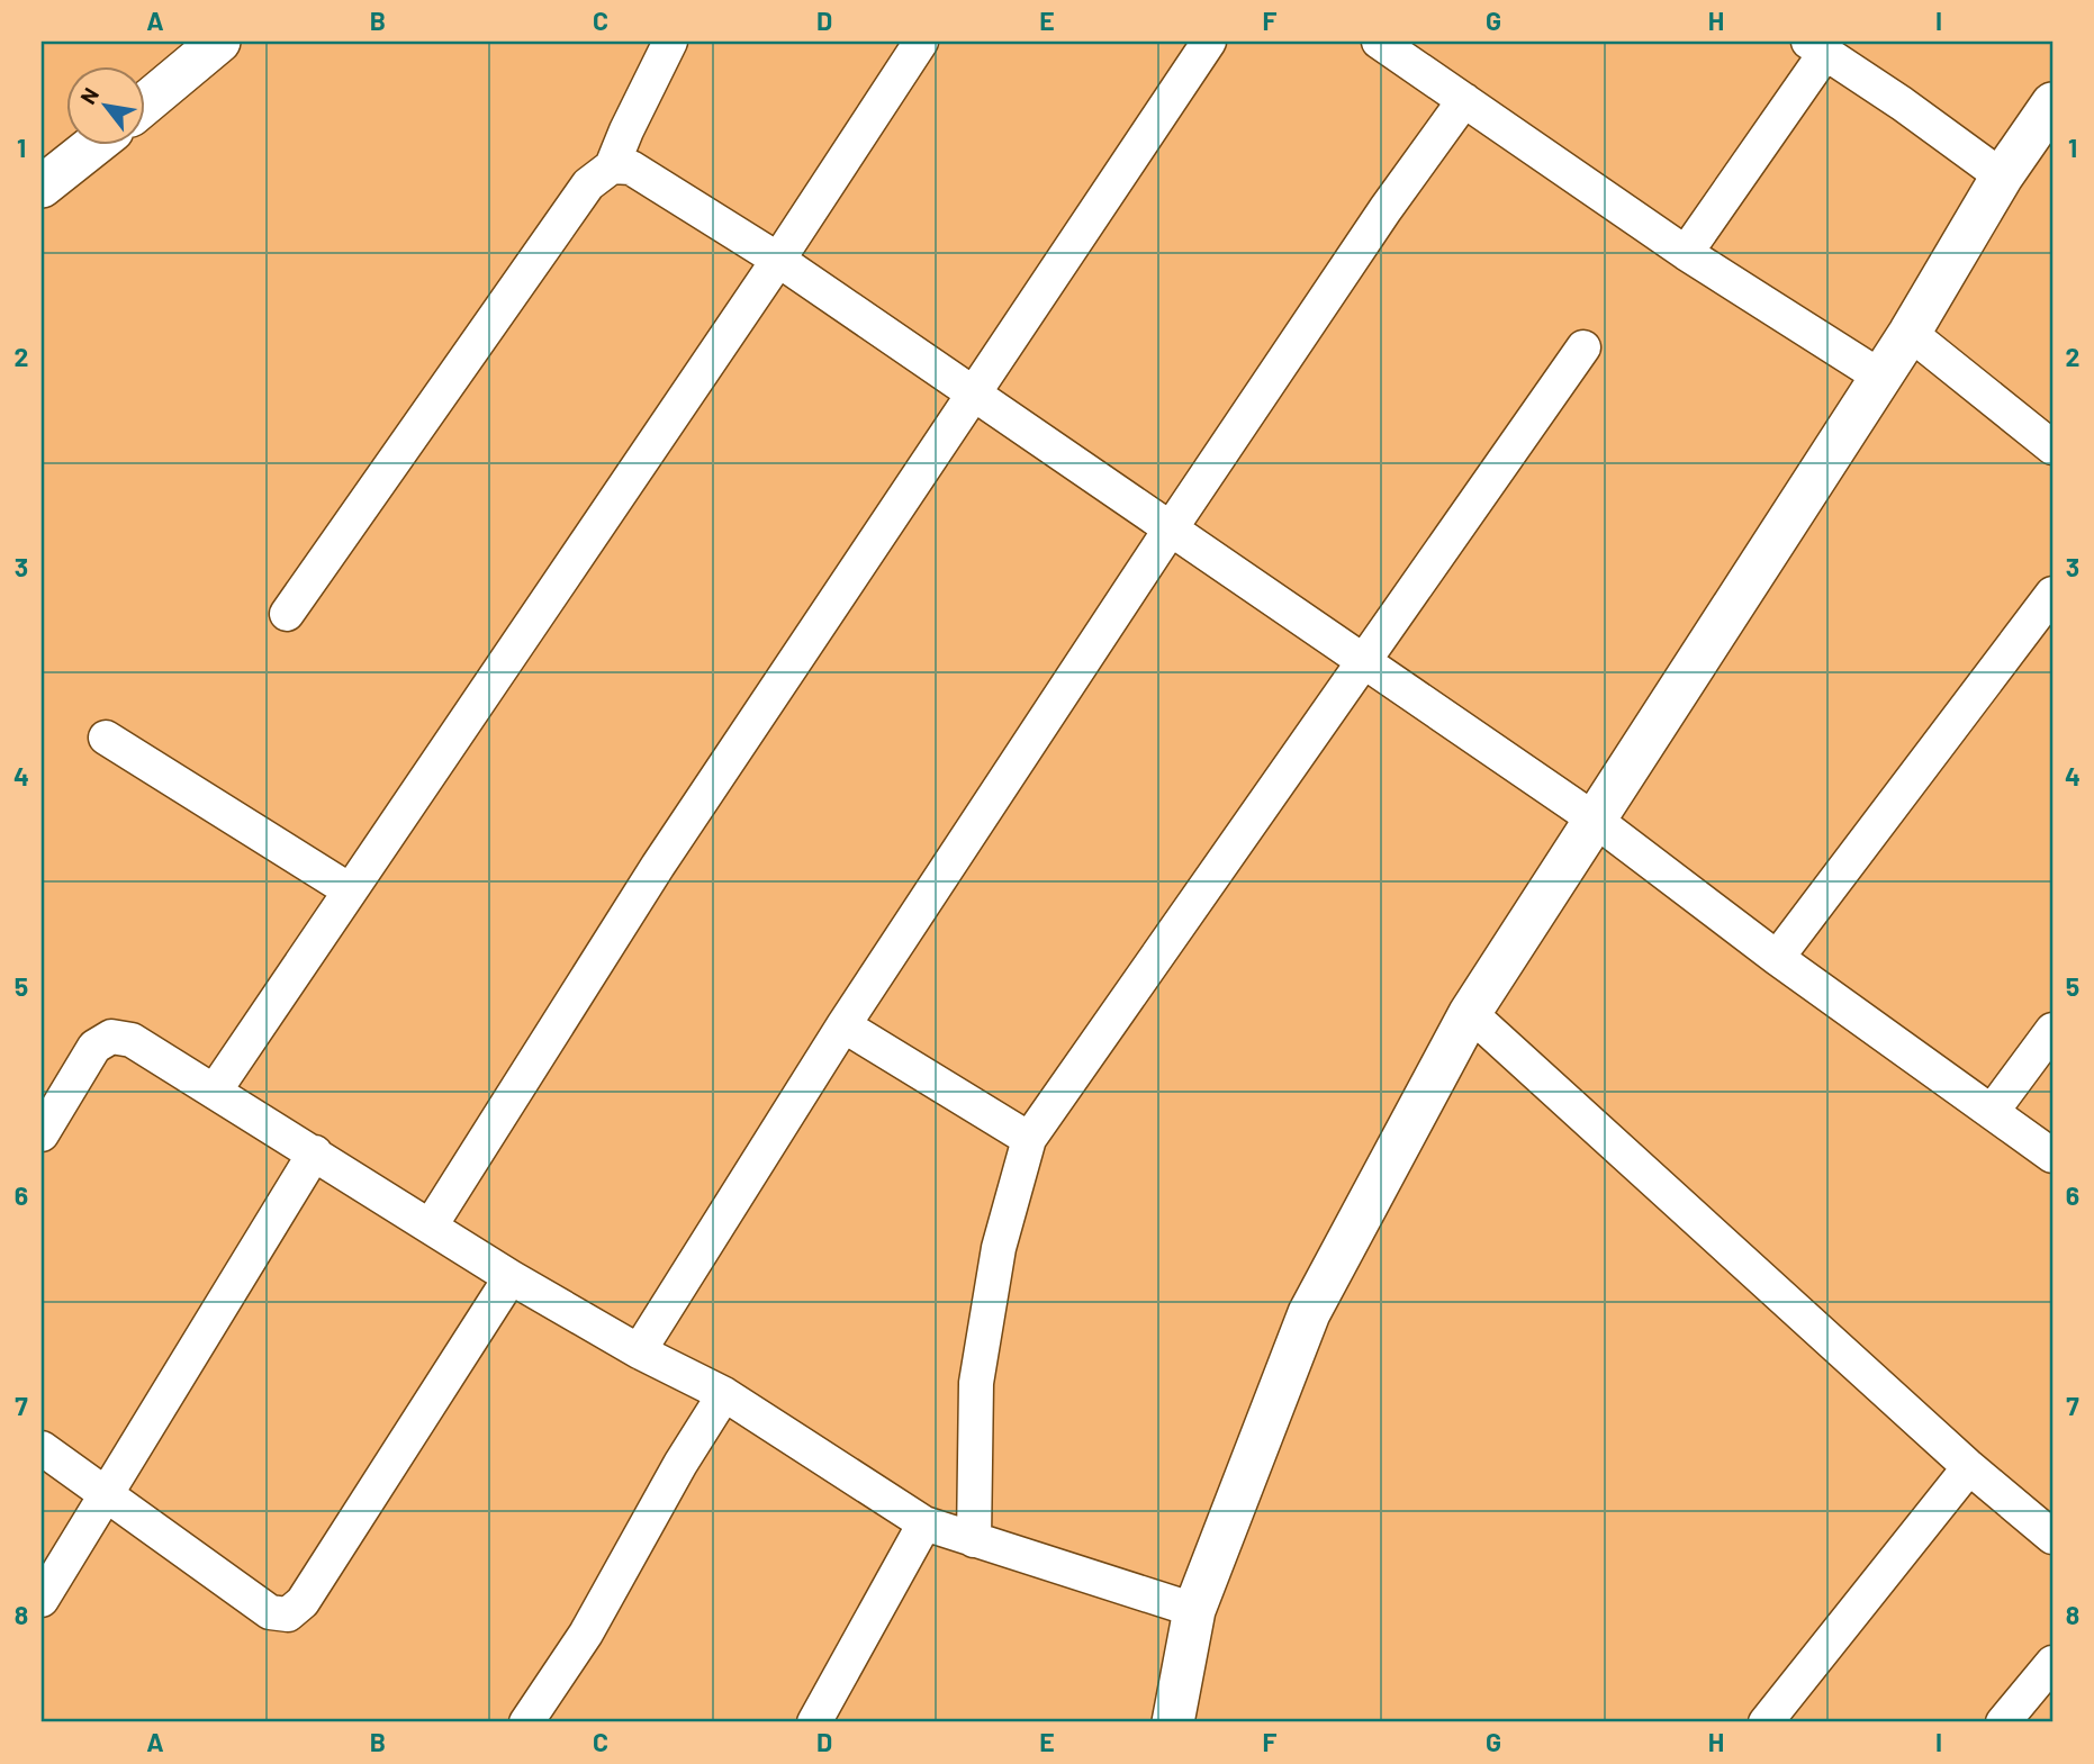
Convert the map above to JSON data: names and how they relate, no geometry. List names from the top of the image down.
{
  "north": "top left",
  "grid": {
    "columns": [
      "A",
      "B",
      "C",
      "D",
      "E",
      "F",
      "G",
      "H",
      "I"
    ],
    "rows": [
      "1",
      "2",
      "3",
      "4",
      "5",
      "6",
      "7",
      "8"
    ]
  }
}
